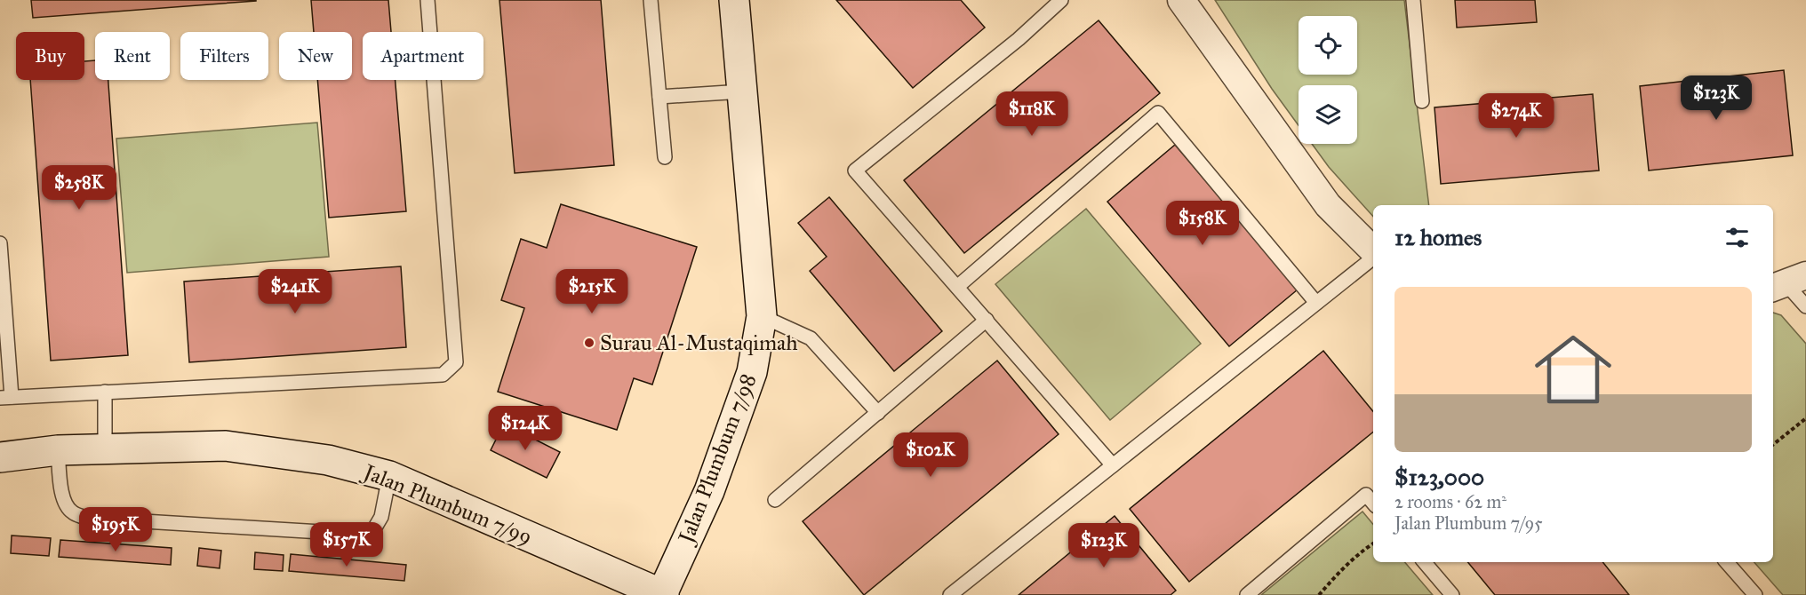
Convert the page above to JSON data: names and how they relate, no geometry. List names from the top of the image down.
{
  "streets": {
    "street": ["Jalan Plumbum 7/98", "Jalan Plumbum 7/99"]
  },
  "crossings": [
    ["Jalan Plumbum 7/98", "Jalan Plumbum 7/99"]
  ],
  "places": ["Surau Al-Mustaqimah"],
  "page": {
    "chip": [
      "Buy",
      "Rent",
      "Filters",
      "New",
      "Apartment"
    ],
    "price": [
      "$123K",
      "$118K",
      "$274K",
      "$258K",
      "$158K",
      "$241K",
      "$215K",
      "$124K",
      "$102K",
      "$195K",
      "$157K",
      "$123K"
    ],
    "heading": "12 homes",
    "list": [
      {
        "name": "$123,000",
        "note": "2 rooms · 62 m² · Jalan Plumbum 7/95"
      }
    ]
  }
}
